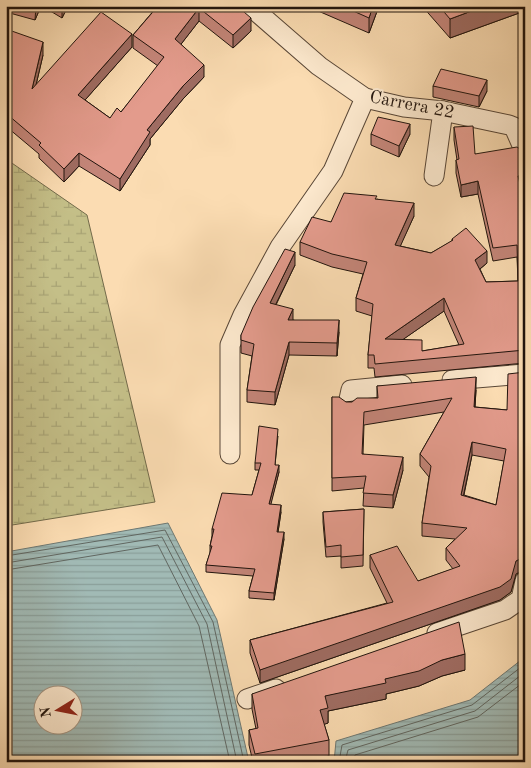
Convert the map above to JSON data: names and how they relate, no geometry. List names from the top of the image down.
{
  "streets": {
    "street": ["Carrera 22"]
  },
  "north": "left"
}
